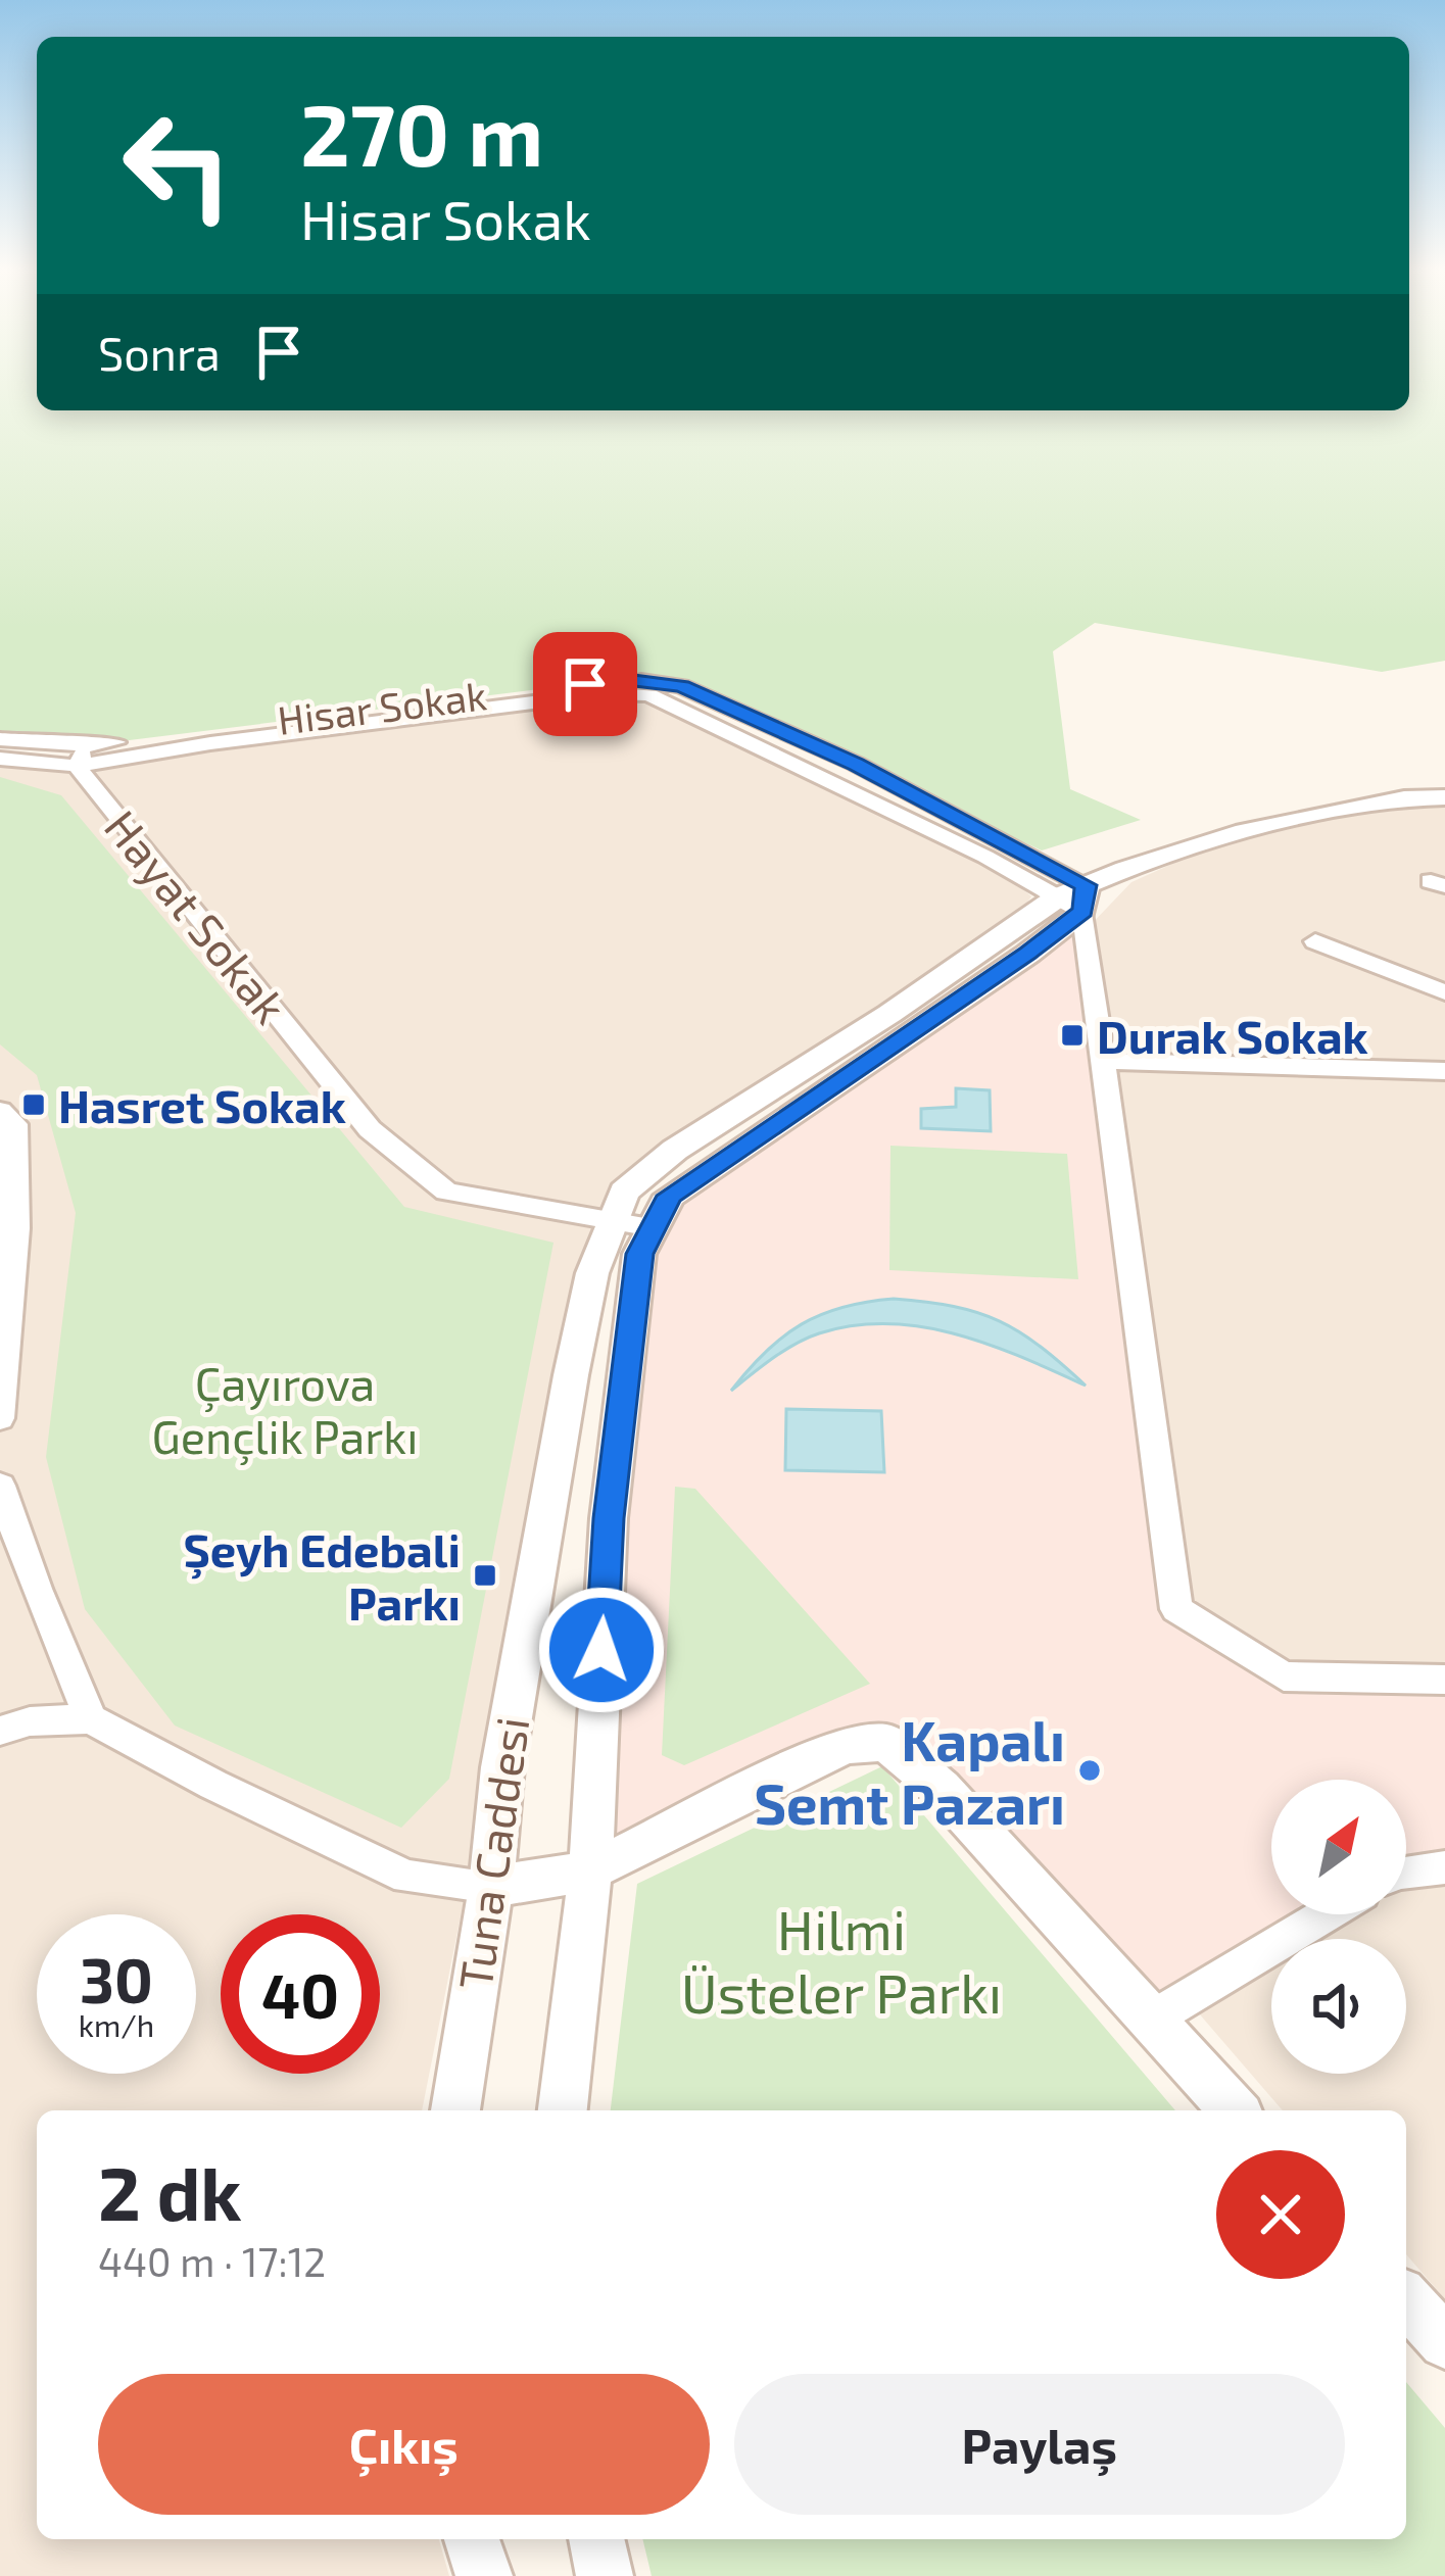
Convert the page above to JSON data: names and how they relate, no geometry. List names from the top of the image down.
{
  "streets": {
    "street": ["Hisar Sokak", "Hayat Sokak", "Tuna Caddesi"]
  },
  "crossings": [
    ["Hisar Sokak", "Hayat Sokak"],
    ["Hisar Sokak", "Tuna Caddesi"],
    ["Hayat Sokak", "Tuna Caddesi"]
  ],
  "parks": ["Çayırova Gençlik Parkı", "Hilmi Üsteler Parkı"],
  "places": {
    "transit": ["Durak Sokak", "Hasret Sokak", "Şeyh Edebali Parkı"],
    "other": ["Kapalı Semt Pazarı"]
  },
  "north": "top right",
  "page": {
    "turn": ["270 m", "Hisar Sokak"],
    "then": "Sonra",
    "speed": "30 km/h",
    "limit": "40",
    "heading": ["2 dk", "440 m · 17:12"],
    "buttons": ["Çıkış", "Paylaş"]
  }
}
